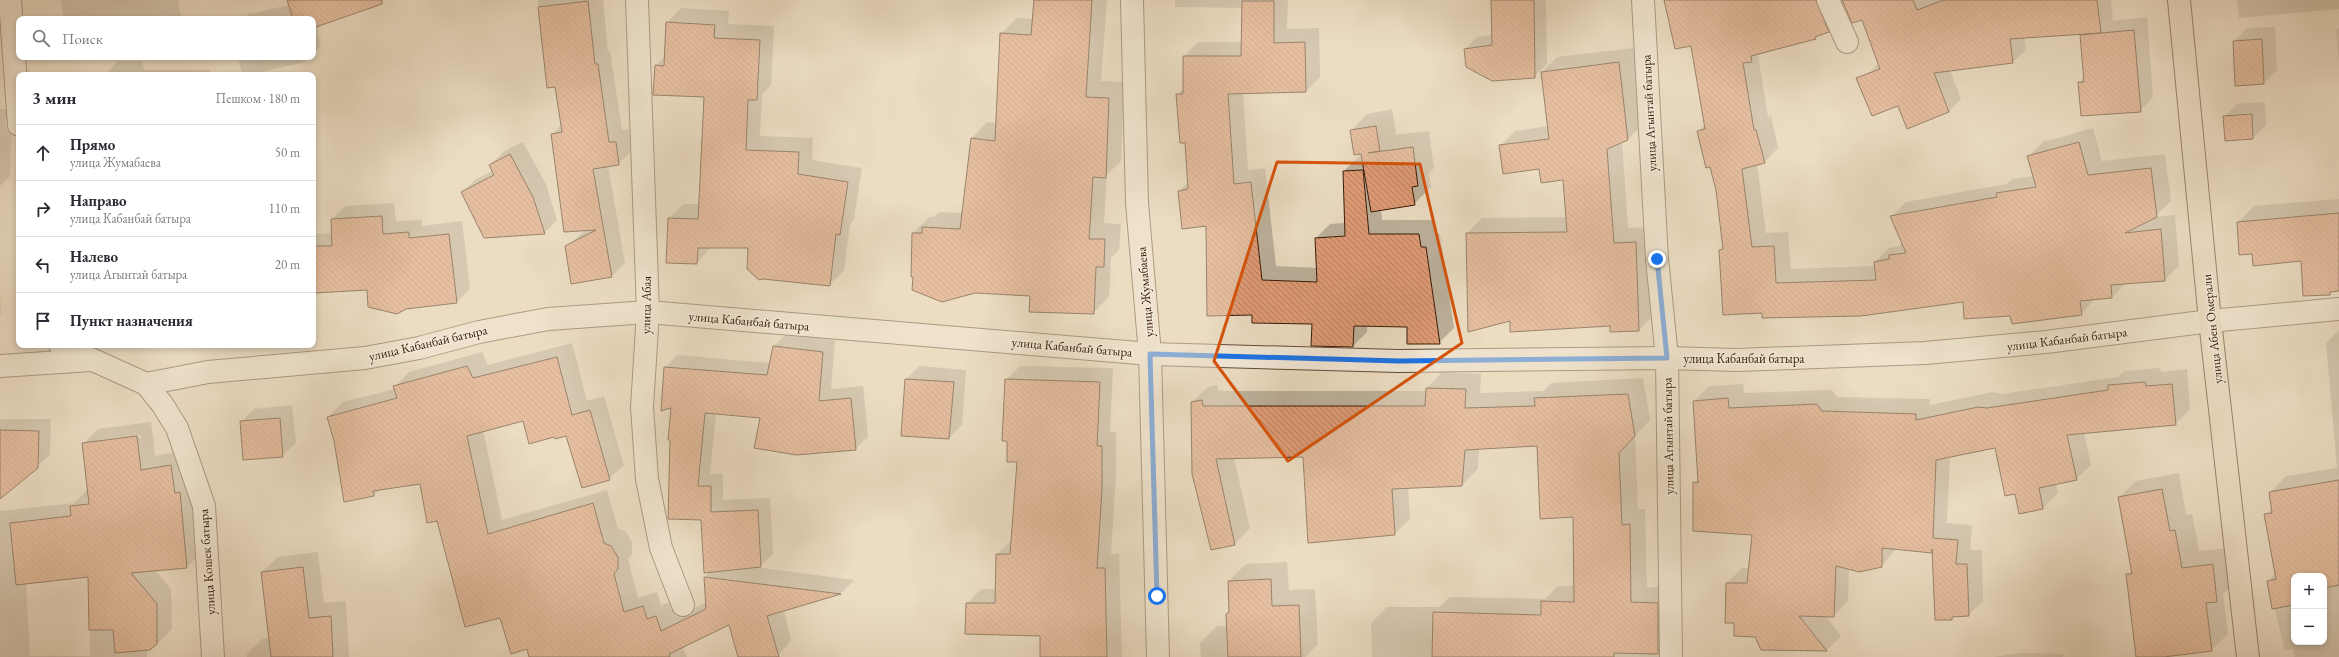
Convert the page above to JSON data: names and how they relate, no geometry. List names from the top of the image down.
{
  "streets": {
    "main road": ["улица Абен Омерали"],
    "street": [
      "улица Агынтай батыра",
      "улица Жумабаева",
      "улица Абая",
      "улица Кабанбай батыра",
      "улица Кошек батыра"
    ]
  },
  "crossings": [
    ["улица Агынтай батыра", "улица Кабанбай батыра"],
    ["улица Жумабаева", "улица Кабанбай батыра"],
    ["улица Абая", "улица Кабанбай батыра"],
    ["улица Кабанбай батыра", "улица Абен Омерали"],
    ["улица Кабанбай батыра", "улица Кошек батыра"]
  ],
  "page": {
    "search": "Поиск",
    "heading": ["3 мин", "Пешком · 180 m"],
    "list": [
      ["Прямо", "улица Жумабаева", "50 m"],
      ["Направо", "улица Кабанбай батыра", "110 m"],
      ["Налево", "улица Агынтай батыра", "20 m"],
      "Пункт назначения"
    ],
    "map_buttons": ["+", "−"]
  }
}
